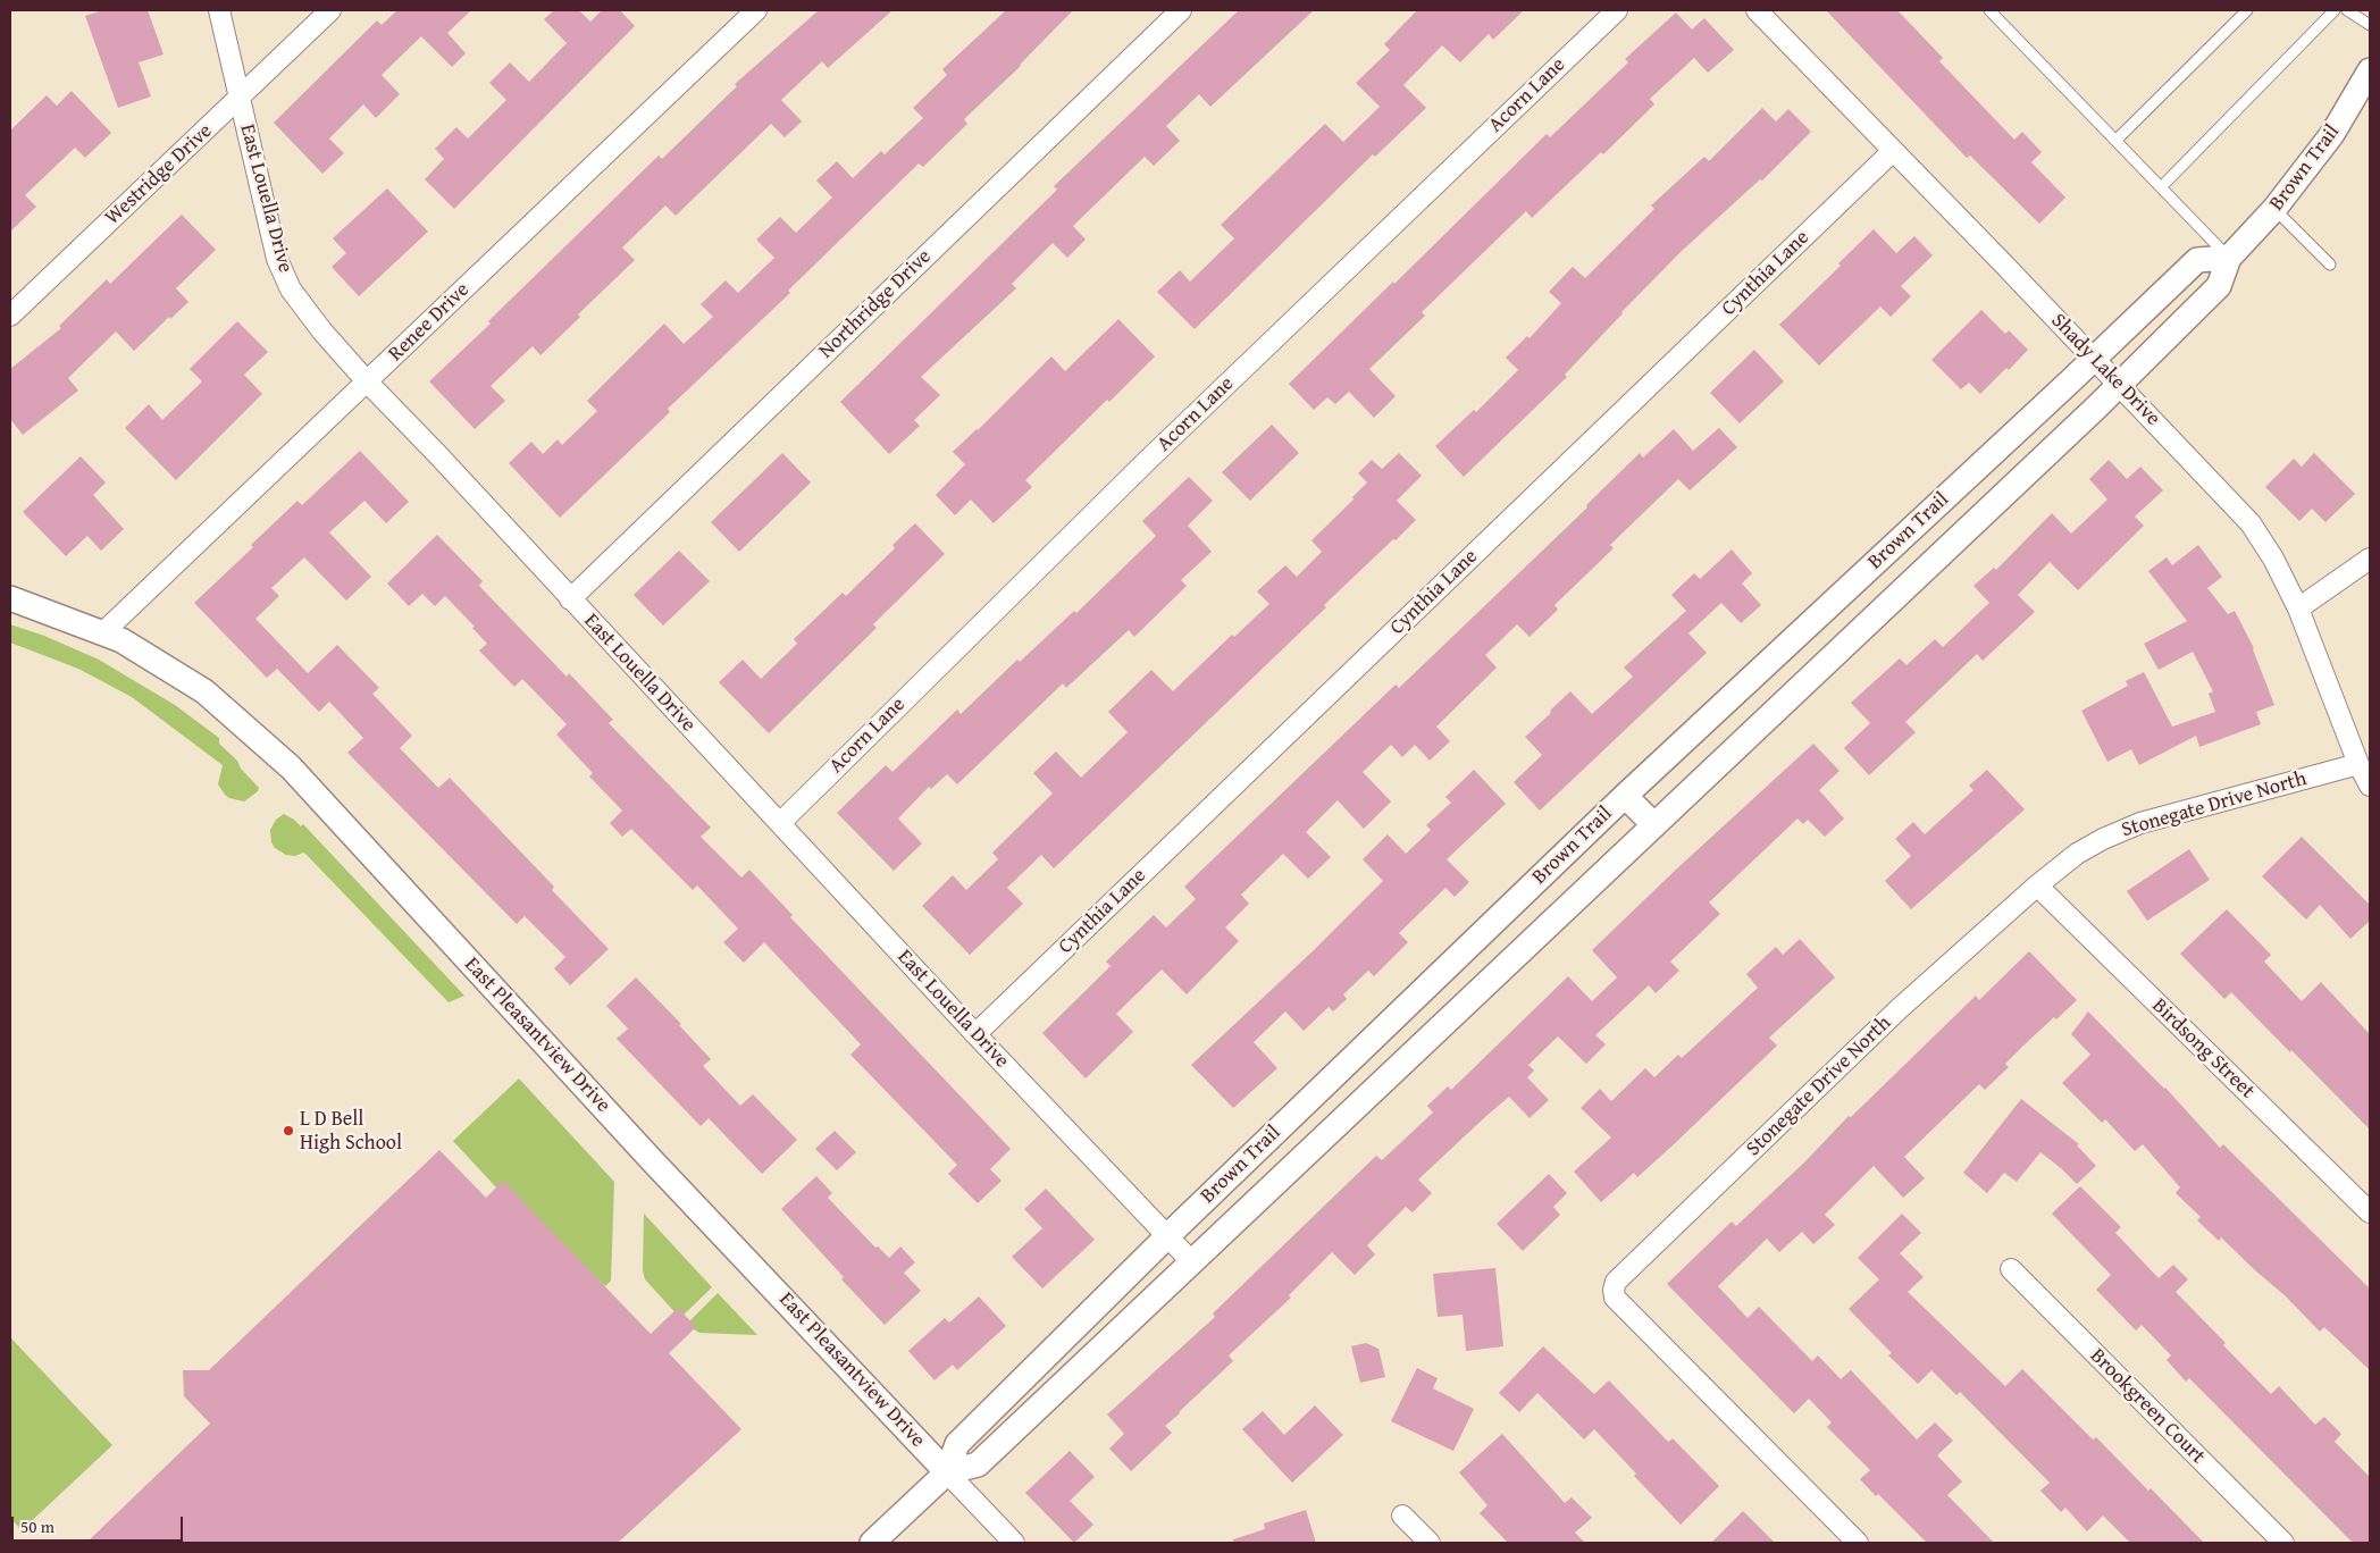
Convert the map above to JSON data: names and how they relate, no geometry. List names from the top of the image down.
{
  "streets": {
    "street": [
      "Acorn Lane",
      "Brown Trail",
      "Westridge Drive",
      "East Louella Drive",
      "Cynthia Lane",
      "Northridge Drive",
      "Renee Drive",
      "Shady Lake Drive",
      "Stonegate Drive North",
      "East Pleasantview Drive",
      "Birdsong Street",
      "Brookgreen Court"
    ]
  },
  "crossings": [
    ["Acorn Lane", "East Louella Drive"],
    ["Brown Trail", "East Louella Drive"],
    ["Brown Trail", "Shady Lake Drive"],
    ["Brown Trail", "East Pleasantview Drive"],
    ["Westridge Drive", "East Louella Drive"],
    ["East Louella Drive", "Cynthia Lane"],
    ["East Louella Drive", "Northridge Drive"],
    ["East Louella Drive", "Renee Drive"],
    ["Cynthia Lane", "Shady Lake Drive"],
    ["Renee Drive", "East Pleasantview Drive"],
    ["Shady Lake Drive", "Stonegate Drive North"],
    ["Stonegate Drive North", "Birdsong Street"]
  ],
  "places": ["L D Bell High School"],
  "scale_bar": "50 m"
}
